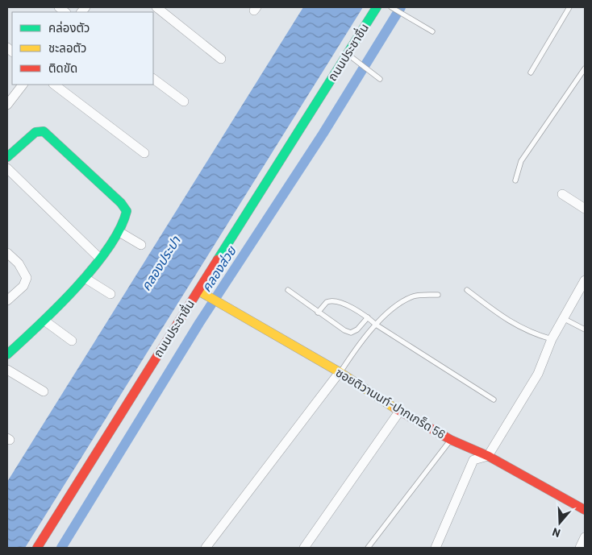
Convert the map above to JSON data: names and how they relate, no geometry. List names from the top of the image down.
{
  "streets": {
    "street": ["ถนนประชาชื่น", "ซอยติวานนท์-ปากเกร็ด 56"]
  },
  "crossings": [
    ["ถนนประชาชื่น", "ซอยติวานนท์-ปากเกร็ด 56"]
  ],
  "water": ["คลองประปา", "คลองส่วย"],
  "legend": ["คล่องตัว", "ชะลอตัว", "ติดขัด"],
  "north": "bottom"
}
